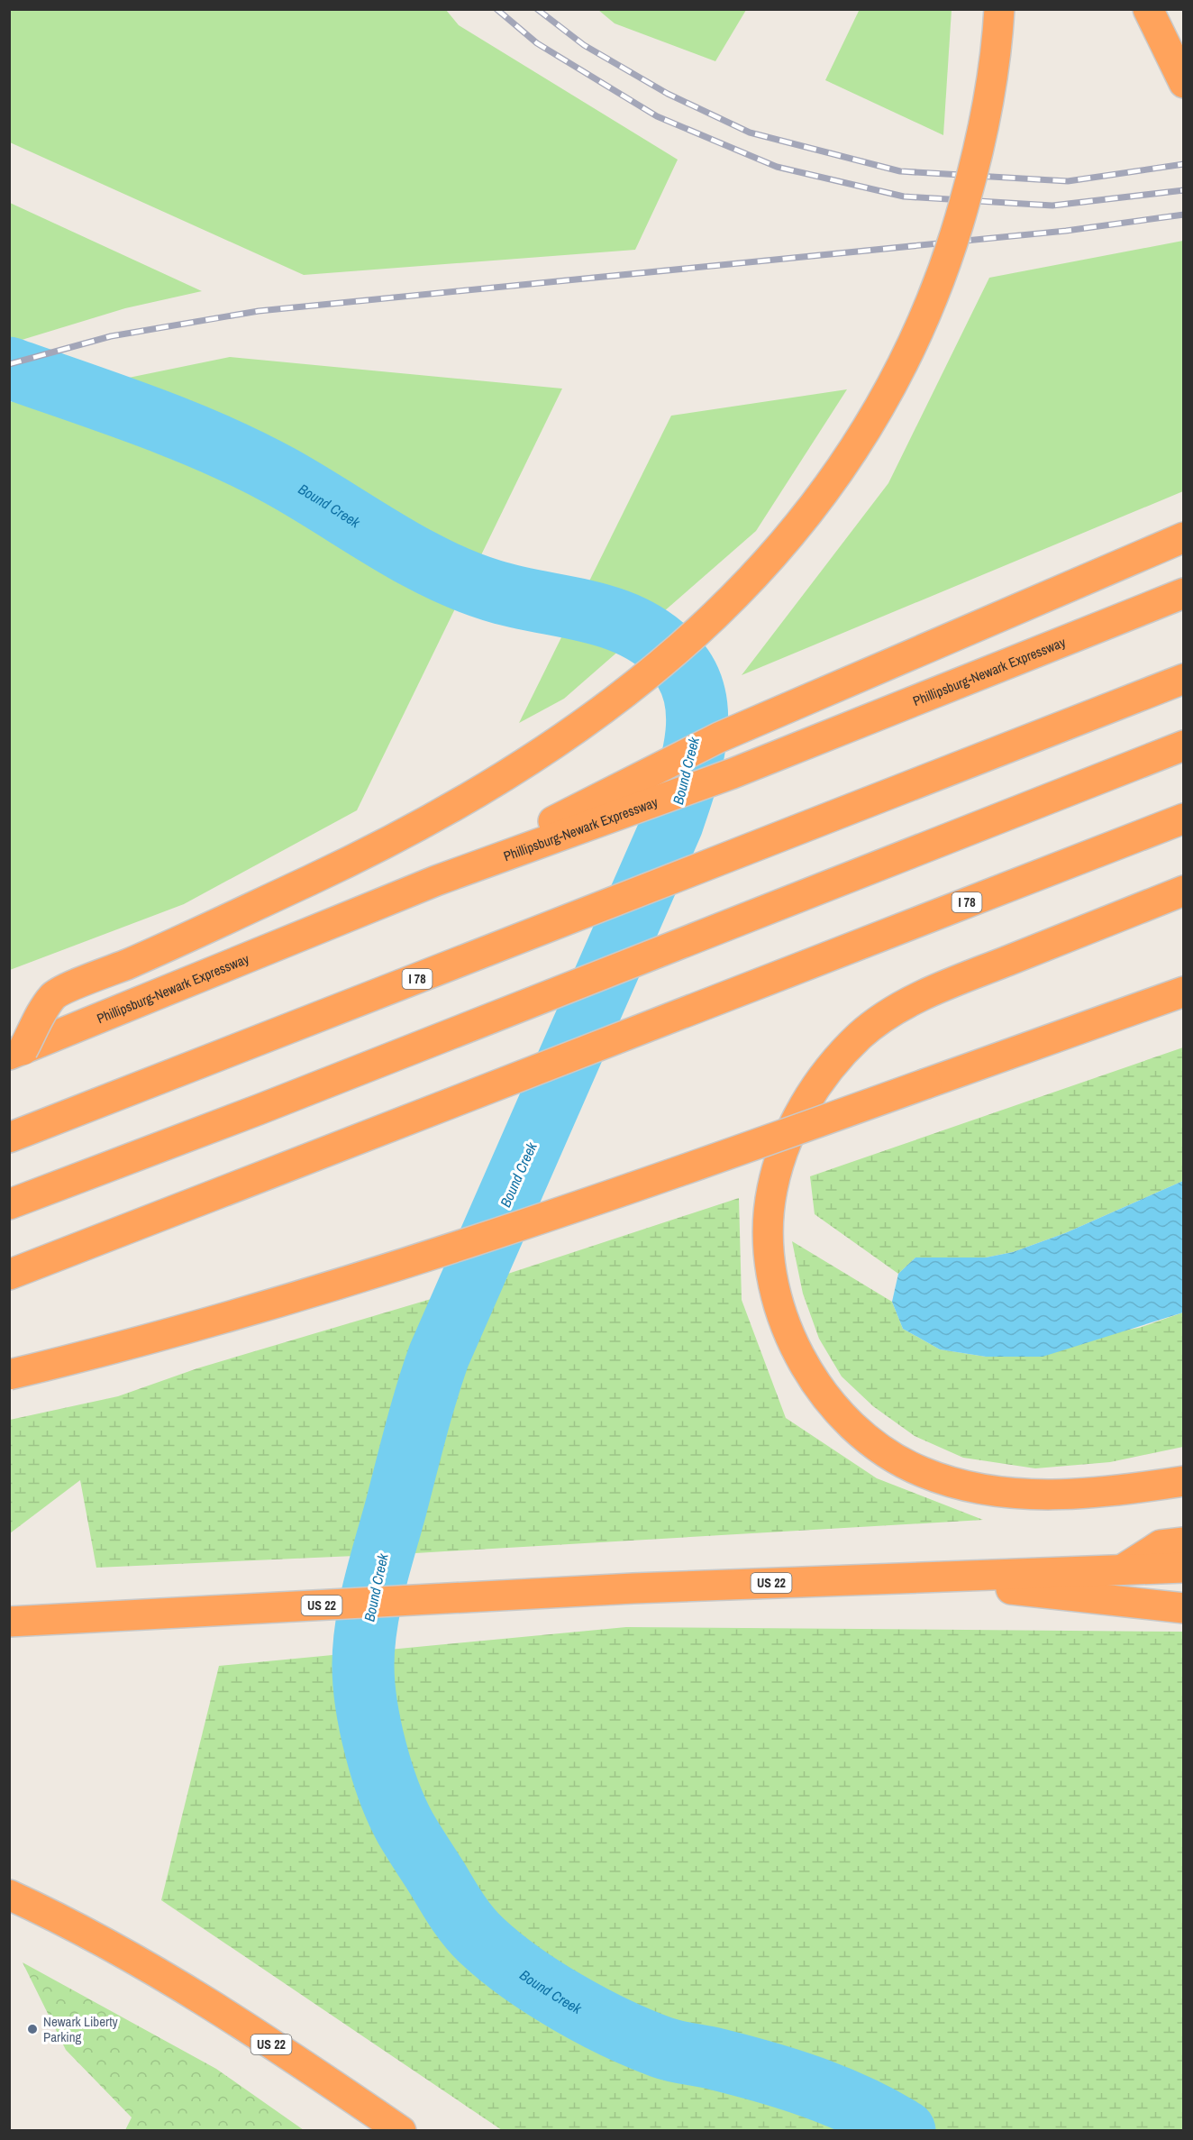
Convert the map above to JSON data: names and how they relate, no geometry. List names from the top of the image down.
{
  "streets": {
    "highway": ["Phillipsburg-Newark Expressway", "I 78", "US 22"]
  },
  "water": ["Bound Creek"],
  "places": ["Newark Liberty Parking"]
}
